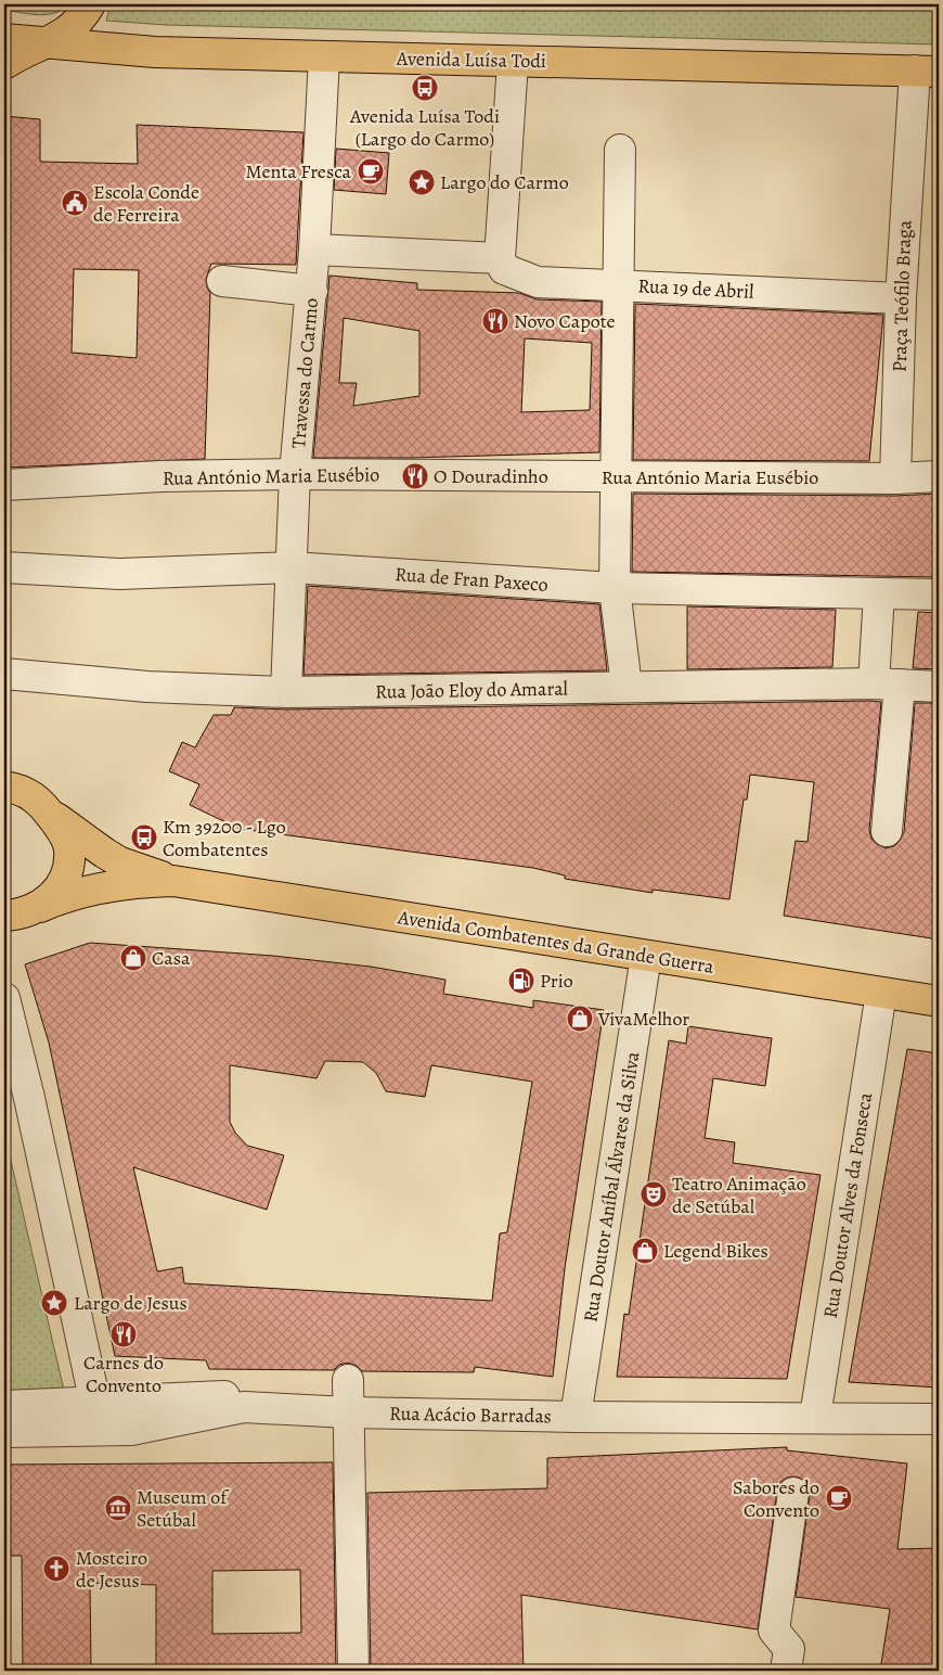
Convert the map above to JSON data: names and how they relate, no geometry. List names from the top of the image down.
{
  "streets": {
    "main road": ["Avenida Luísa Todi", "Avenida Combatentes da Grande Guerra"],
    "street": [
      "Rua 19 de Abril",
      "Praça Teófilo Braga",
      "Travessa do Carmo",
      "Rua António Maria Eusébio",
      "Rua de Fran Paxeco",
      "Rua João Eloy do Amaral",
      "Rua Doutor Aníbal Álvares da Silva",
      "Rua Doutor Alves da Fonseca",
      "Rua Acácio Barradas"
    ]
  },
  "crossings": [
    ["Avenida Luísa Todi", "Praça Teófilo Braga"],
    ["Rua 19 de Abril", "Praça Teófilo Braga"],
    ["Praça Teófilo Braga", "Rua António Maria Eusébio"],
    ["Travessa do Carmo", "Rua António Maria Eusébio"],
    ["Travessa do Carmo", "Rua de Fran Paxeco"],
    ["Travessa do Carmo", "Rua João Eloy do Amaral"],
    ["Avenida Combatentes da Grande Guerra", "Rua Doutor Aníbal Álvares da Silva"],
    ["Avenida Combatentes da Grande Guerra", "Rua Doutor Alves da Fonseca"],
    ["Rua Doutor Aníbal Álvares da Silva", "Rua Acácio Barradas"],
    ["Rua Doutor Alves da Fonseca", "Rua Acácio Barradas"]
  ],
  "places": {
    "bus stop": ["Avenida Luísa Todi (Largo do Carmo)", "Km 39200 - Lgo Combatentes"],
    "cafe": ["Menta Fresca", "Sabores do Convento"],
    "place": ["Largo do Carmo", "Largo de Jesus"],
    "public building": ["Escola Conde de Ferreira"],
    "restaurant": ["Novo Capote", "O Douradinho", "Carnes do Convento"],
    "shop": ["Casa", "VivaMelhor", "Legend Bikes"],
    "fuel station": ["Prio"],
    "theatre": ["Teatro Animação de Setúbal"],
    "museum": ["Museum of Setúbal"],
    "church": ["Mosteiro de Jesus"]
  }
}
